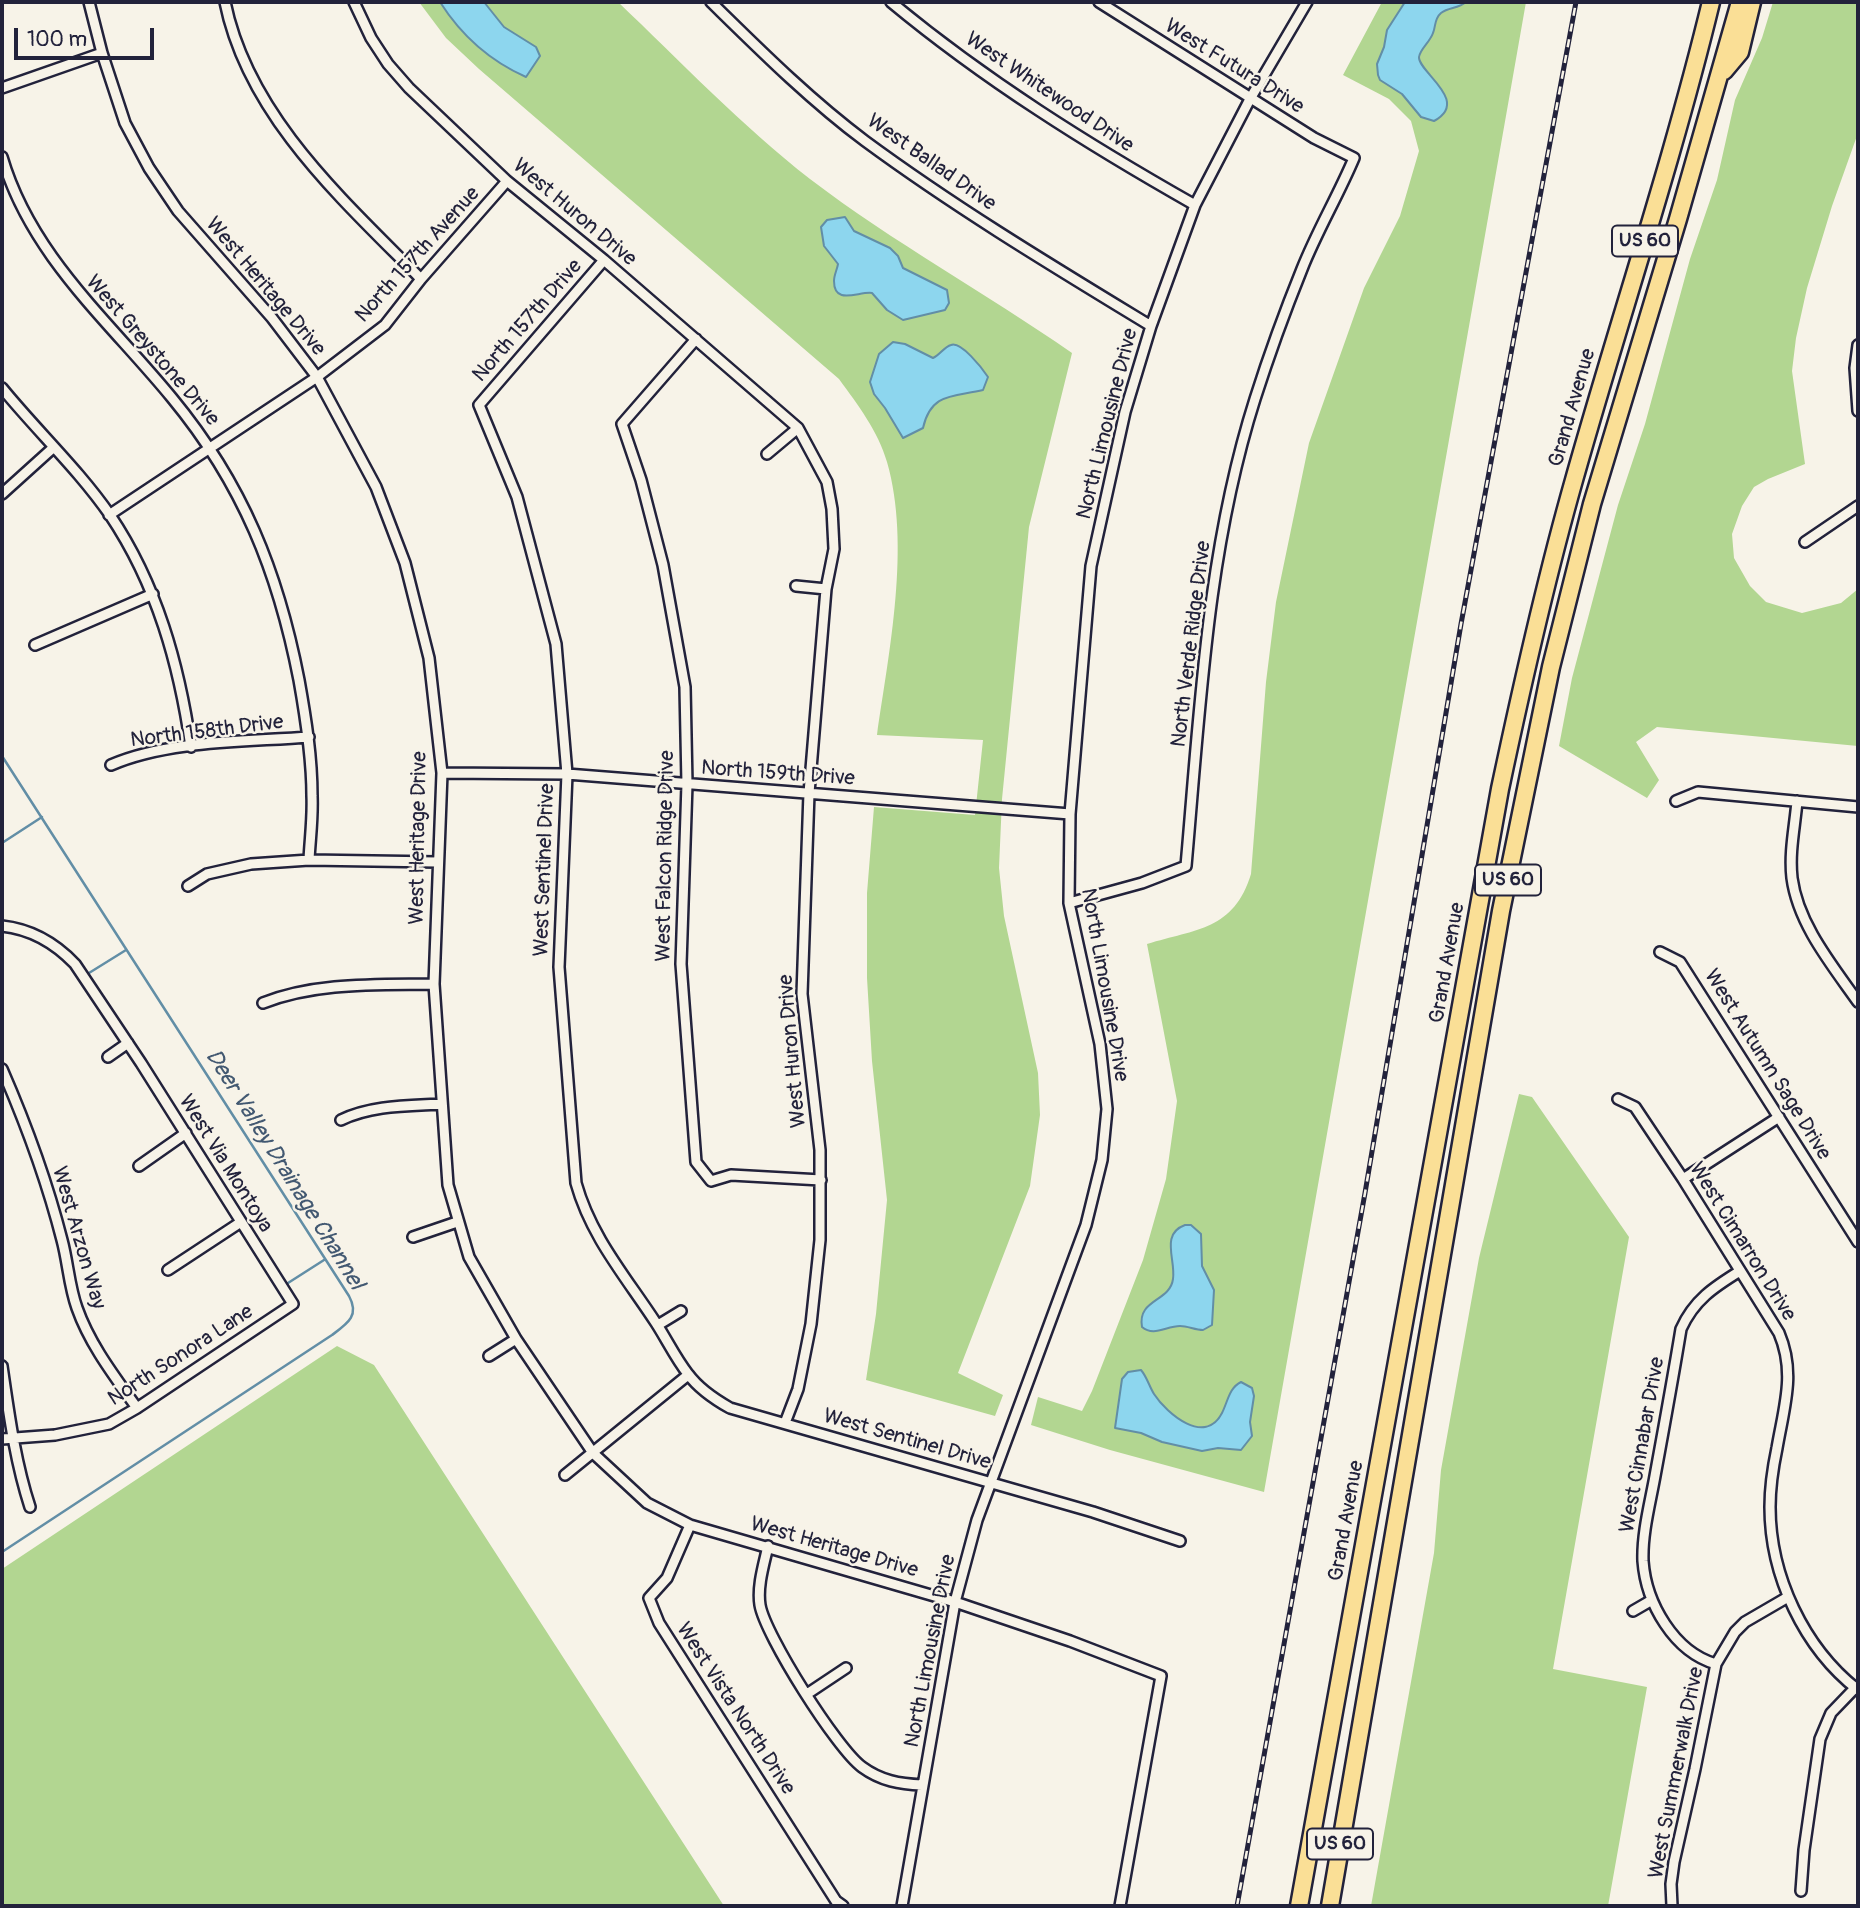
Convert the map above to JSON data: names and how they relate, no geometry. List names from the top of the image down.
{
  "streets": {
    "highway": ["US 60", "Grand Avenue"],
    "street": [
      "West Futura Drive",
      "West Whitewood Drive",
      "West Ballad Drive",
      "West Huron Drive",
      "North 157th Avenue",
      "West Heritage Drive",
      "North 157th Drive",
      "West Greystone Drive",
      "North Limousine Drive",
      "North Verde Ridge Drive",
      "North 158th Drive",
      "North 159th Drive",
      "West Falcon Ridge Drive",
      "West Sentinel Drive",
      "West Autumn Sage Drive",
      "West Via Montoya",
      "West Arzon Way",
      "West Cimarron Drive",
      "North Sonora Lane",
      "West Cinnabar Drive",
      "West Vista North Drive",
      "West Summerwalk Drive"
    ]
  },
  "crossings": [
    ["West Futura Drive", "North Limousine Drive"],
    ["West Futura Drive", "North Verde Ridge Drive"],
    ["West Whitewood Drive", "North Limousine Drive"],
    ["West Ballad Drive", "North Limousine Drive"],
    ["West Huron Drive", "North 157th Avenue"],
    ["West Huron Drive", "North 157th Drive"],
    ["West Huron Drive", "North 159th Drive"],
    ["West Huron Drive", "West Falcon Ridge Drive"],
    ["West Huron Drive", "West Sentinel Drive"],
    ["North 157th Avenue", "West Heritage Drive"],
    ["North 157th Avenue", "West Greystone Drive"],
    ["West Heritage Drive", "North Limousine Drive"],
    ["West Heritage Drive", "North 159th Drive"],
    ["West Heritage Drive", "West Vista North Drive"],
    ["North 157th Drive", "West Sentinel Drive"],
    ["West Greystone Drive", "North 158th Drive"],
    ["North Limousine Drive", "North Verde Ridge Drive"],
    ["North Limousine Drive", "North 159th Drive"],
    ["North Limousine Drive", "West Sentinel Drive"],
    ["North 159th Drive", "West Falcon Ridge Drive"],
    ["North 159th Drive", "West Sentinel Drive"],
    ["West Via Montoya", "North Sonora Lane"],
    ["West Arzon Way", "North Sonora Lane"],
    ["West Cimarron Drive", "West Cinnabar Drive"],
    ["West Cimarron Drive", "West Summerwalk Drive"],
    ["West Cinnabar Drive", "West Summerwalk Drive"]
  ],
  "water": ["Deer Valley Drainage Channel"],
  "scale_bar": "100 m"
}
